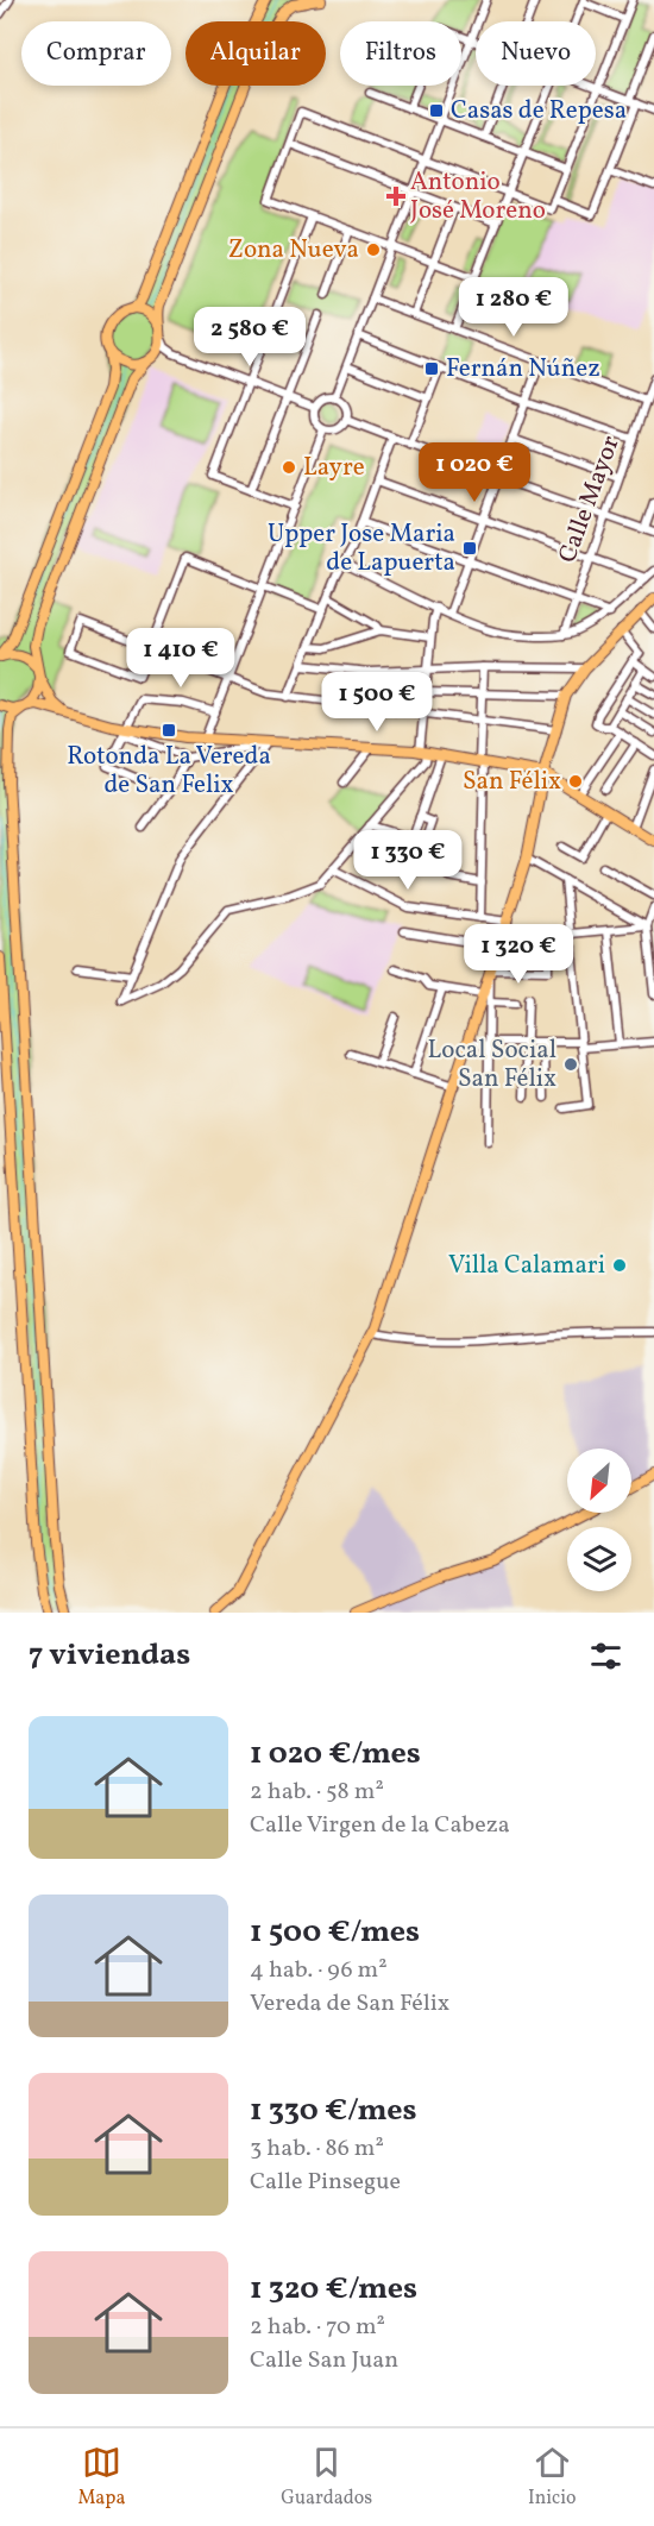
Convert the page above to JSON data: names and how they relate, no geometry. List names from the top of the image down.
{
  "streets": {
    "street": ["Calle Mayor"]
  },
  "places": {
    "transit": [
      "Casas de Repesa",
      "Fernán Núñez",
      "Upper Jose Maria de Lapuerta",
      "Rotonda La Vereda de San Felix"
    ],
    "health": ["Antonio José Moreno"],
    "other": [
      "Zona Nueva",
      "Layre",
      "San Félix",
      "Local Social San Félix",
      "Villa Calamari"
    ]
  },
  "north": "bottom left",
  "page": {
    "chip": [
      "Comprar",
      "Alquilar",
      "Filtros",
      "Nuevo"
    ],
    "price": [
      "1 280 €",
      "2 580 €",
      "1 020 €",
      "1 410 €",
      "1 500 €",
      "1 330 €",
      "1 320 €"
    ],
    "heading": "7 viviendas",
    "list": [
      {
        "name": "1 020 €/mes",
        "note": "2 hab. · 58 m² · Calle Virgen de la Cabeza"
      },
      {
        "name": "1 500 €/mes",
        "note": "4 hab. · 96 m² · Vereda de San Félix"
      },
      {
        "name": "1 330 €/mes",
        "note": "3 hab. · 86 m² · Calle Pinsegue"
      },
      {
        "name": "1 320 €/mes",
        "note": "2 hab. · 70 m² · Calle San Juan"
      }
    ],
    "tabs": ["Mapa", "Guardados", "Inicio"]
  }
}
